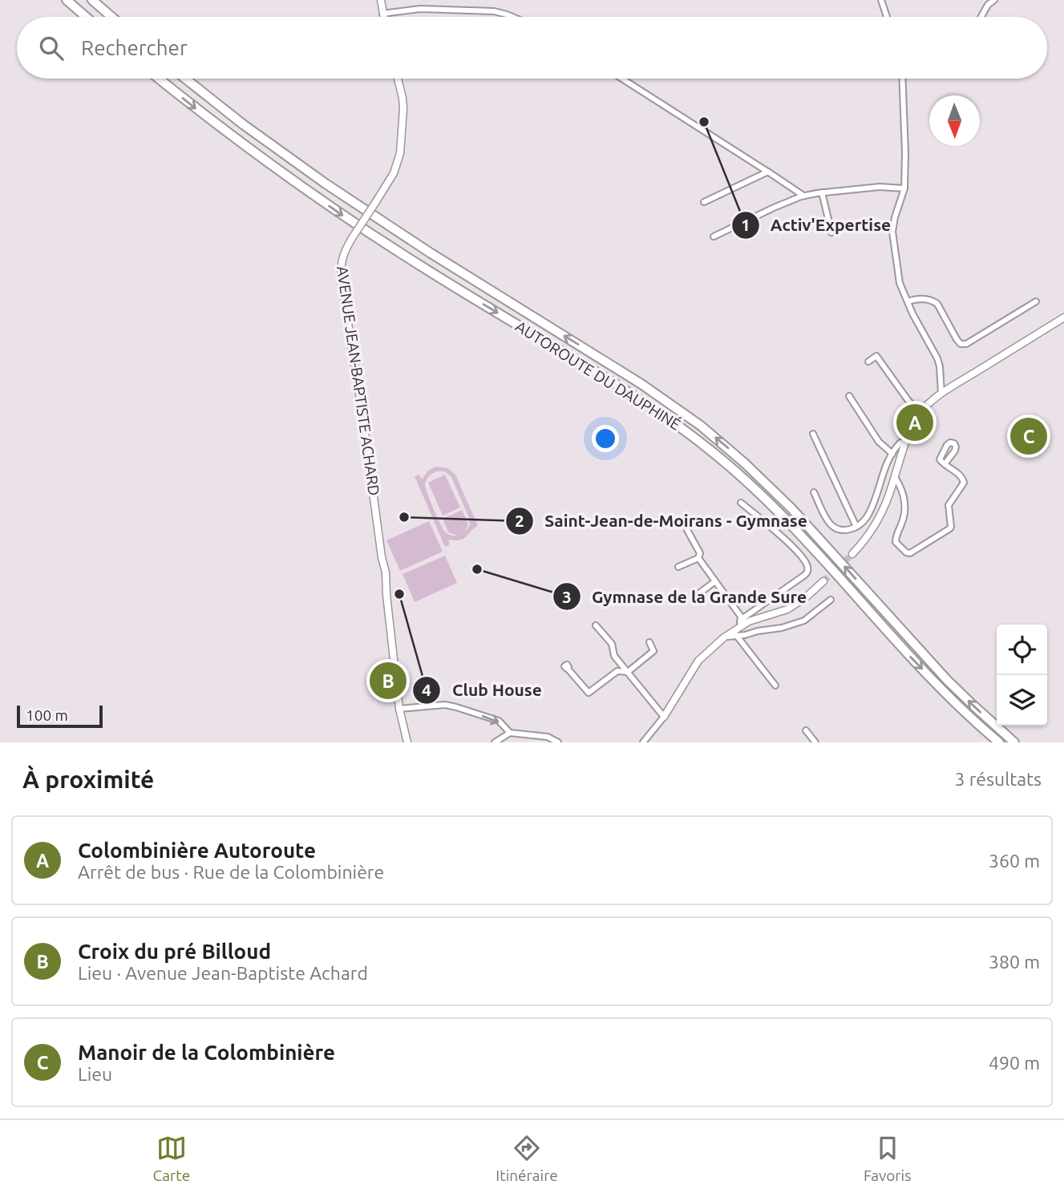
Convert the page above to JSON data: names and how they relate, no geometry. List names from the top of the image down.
{
  "streets": {
    "highway": ["AUTOROUTE DU DAUPHINÉ"],
    "street": ["AVENUE JEAN-BAPTISTE ACHARD"]
  },
  "places": [
    "Activ'Expertise",
    "Saint-Jean-de-Moirans - Gymnase",
    "Gymnase de la Grande Sure",
    "Club House"
  ],
  "scale_bar": "100 m",
  "north": "bottom",
  "page": {
    "search": "Rechercher",
    "pins": ["A", "C", "B"],
    "scale": "100 m",
    "heading": ["À proximité", "3 résultats"],
    "list": [
      {
        "mark": "A",
        "name": "Colombinière Autoroute",
        "note": "Arrêt de bus · Rue de la Colombinière",
        "value": "360 m"
      },
      {
        "mark": "B",
        "name": "Croix du pré Billoud",
        "note": "Lieu · Avenue Jean-Baptiste Achard",
        "value": "380 m"
      },
      {
        "mark": "C",
        "name": "Manoir de la Colombinière",
        "note": "Lieu",
        "value": "490 m"
      }
    ],
    "nav": ["Carte", "Itinéraire", "Favoris"]
  }
}
